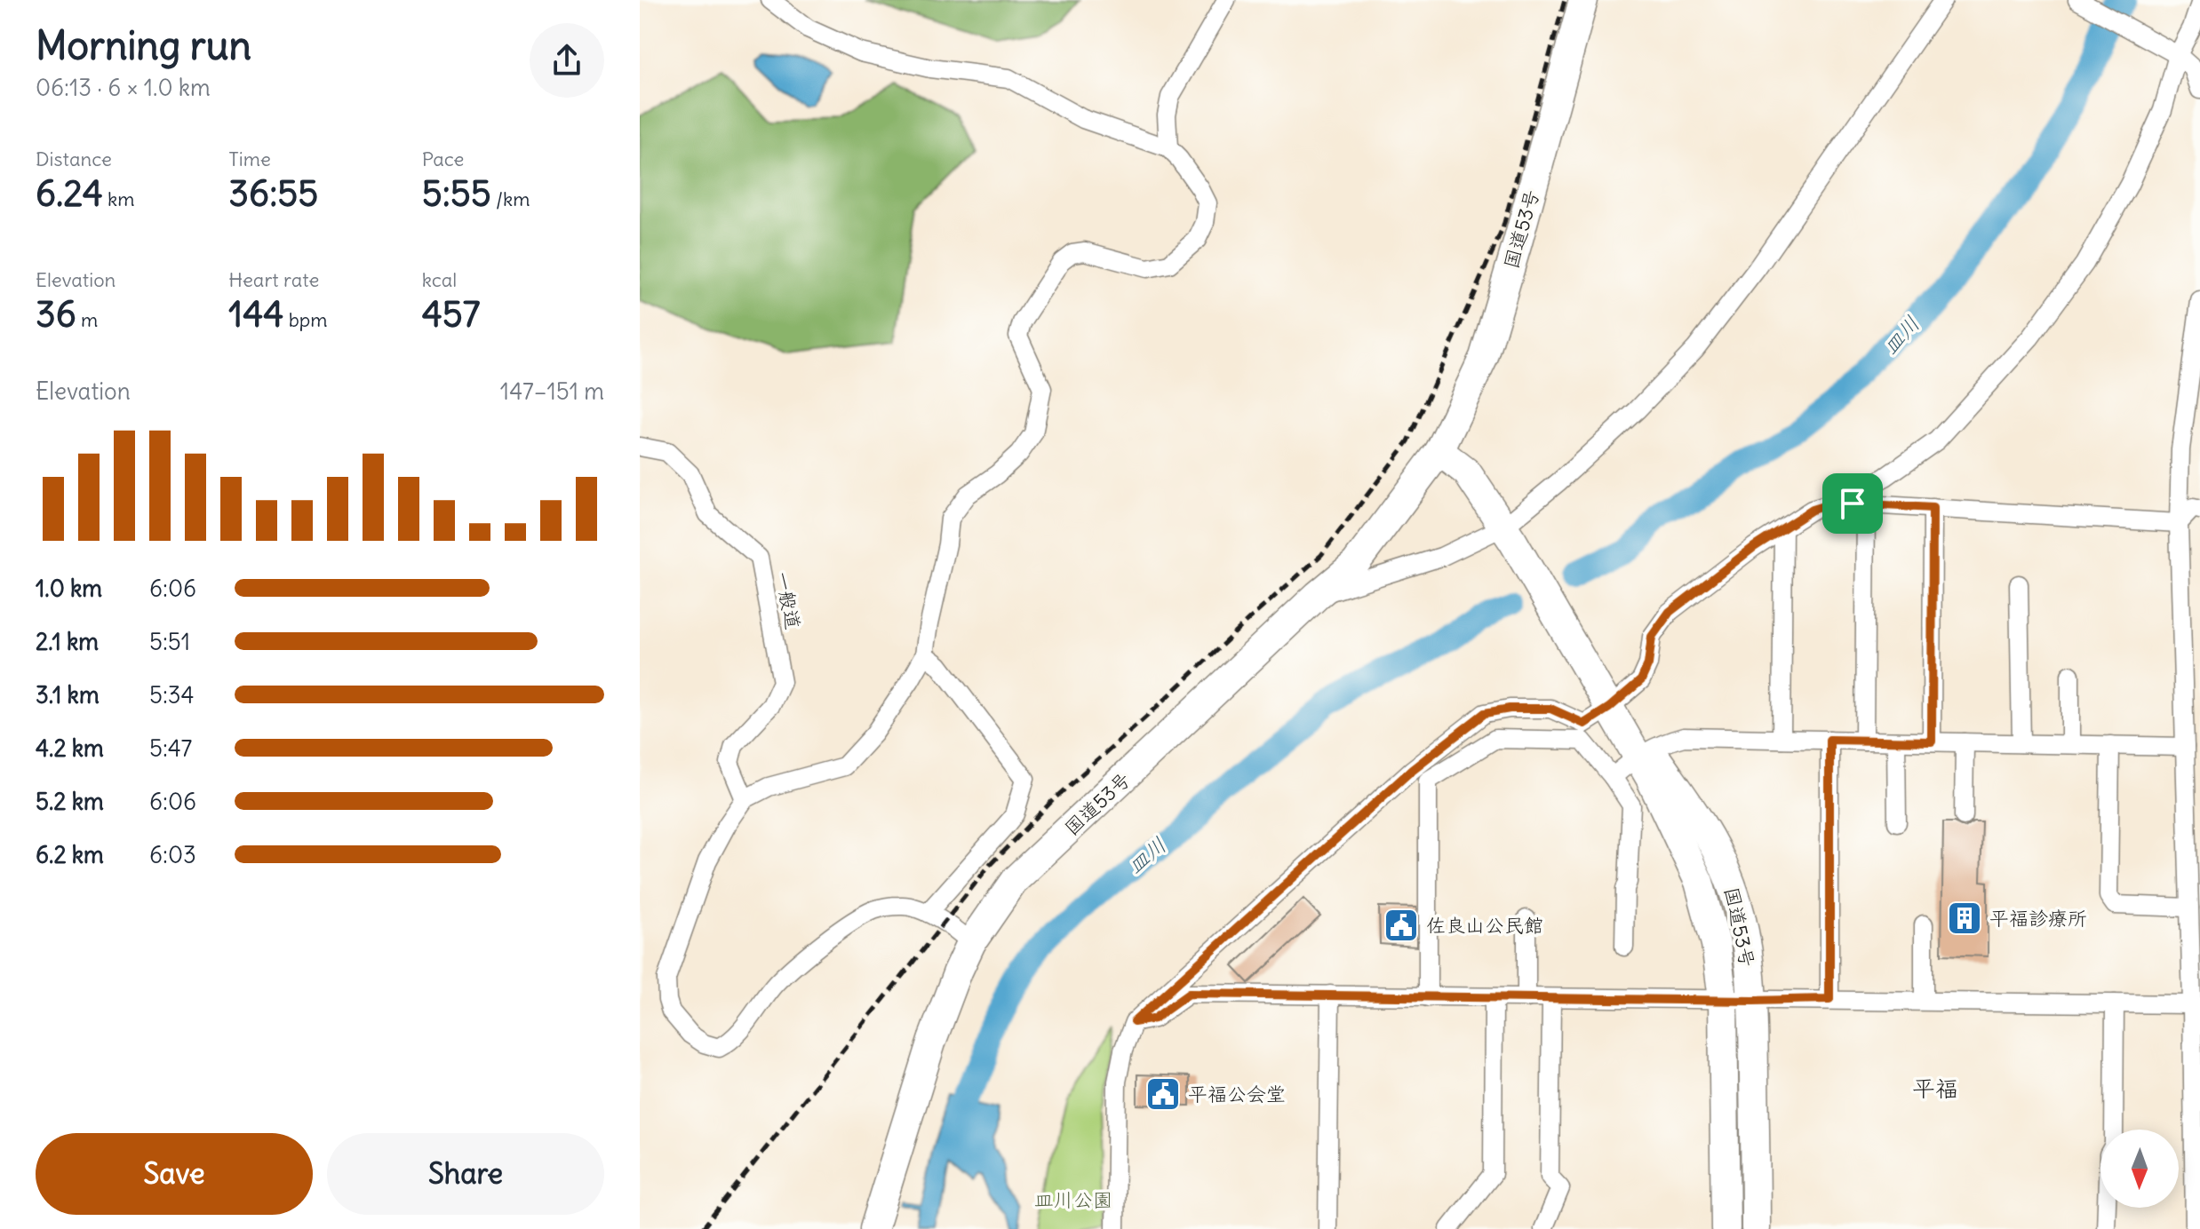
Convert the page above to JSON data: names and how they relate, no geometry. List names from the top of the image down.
{
  "streets": {
    "highway": ["国道53号"],
    "street": ["一般道"]
  },
  "districts": ["平福"],
  "water": ["皿川"],
  "parks": ["皿川公園"],
  "places": {
    "building": ["平福診療所"],
    "public building": ["佐良山公民館", "平福公会堂"]
  },
  "north": "bottom",
  "page": {
    "heading": ["Morning run", "06:13 · 6 × 1.0 km"],
    "stats": [
      ["Distance", "6.24 km"],
      ["Time", "36:55"],
      ["Pace", "5:55 /km"],
      ["Elevation", "36 m"],
      ["Heart rate", "144 bpm"],
      ["kcal", "457"]
    ],
    "chart": ["Elevation", "147–151 m"],
    "list": [
      {
        "name": "1.0 km",
        "note": "6:06"
      },
      {
        "name": "2.1 km",
        "note": "5:51"
      },
      {
        "name": "3.1 km",
        "note": "5:34"
      },
      {
        "name": "4.2 km",
        "note": "5:47"
      },
      {
        "name": "5.2 km",
        "note": "6:06"
      },
      {
        "name": "6.2 km",
        "note": "6:03"
      }
    ],
    "buttons": ["Save", "Share"]
  }
}
